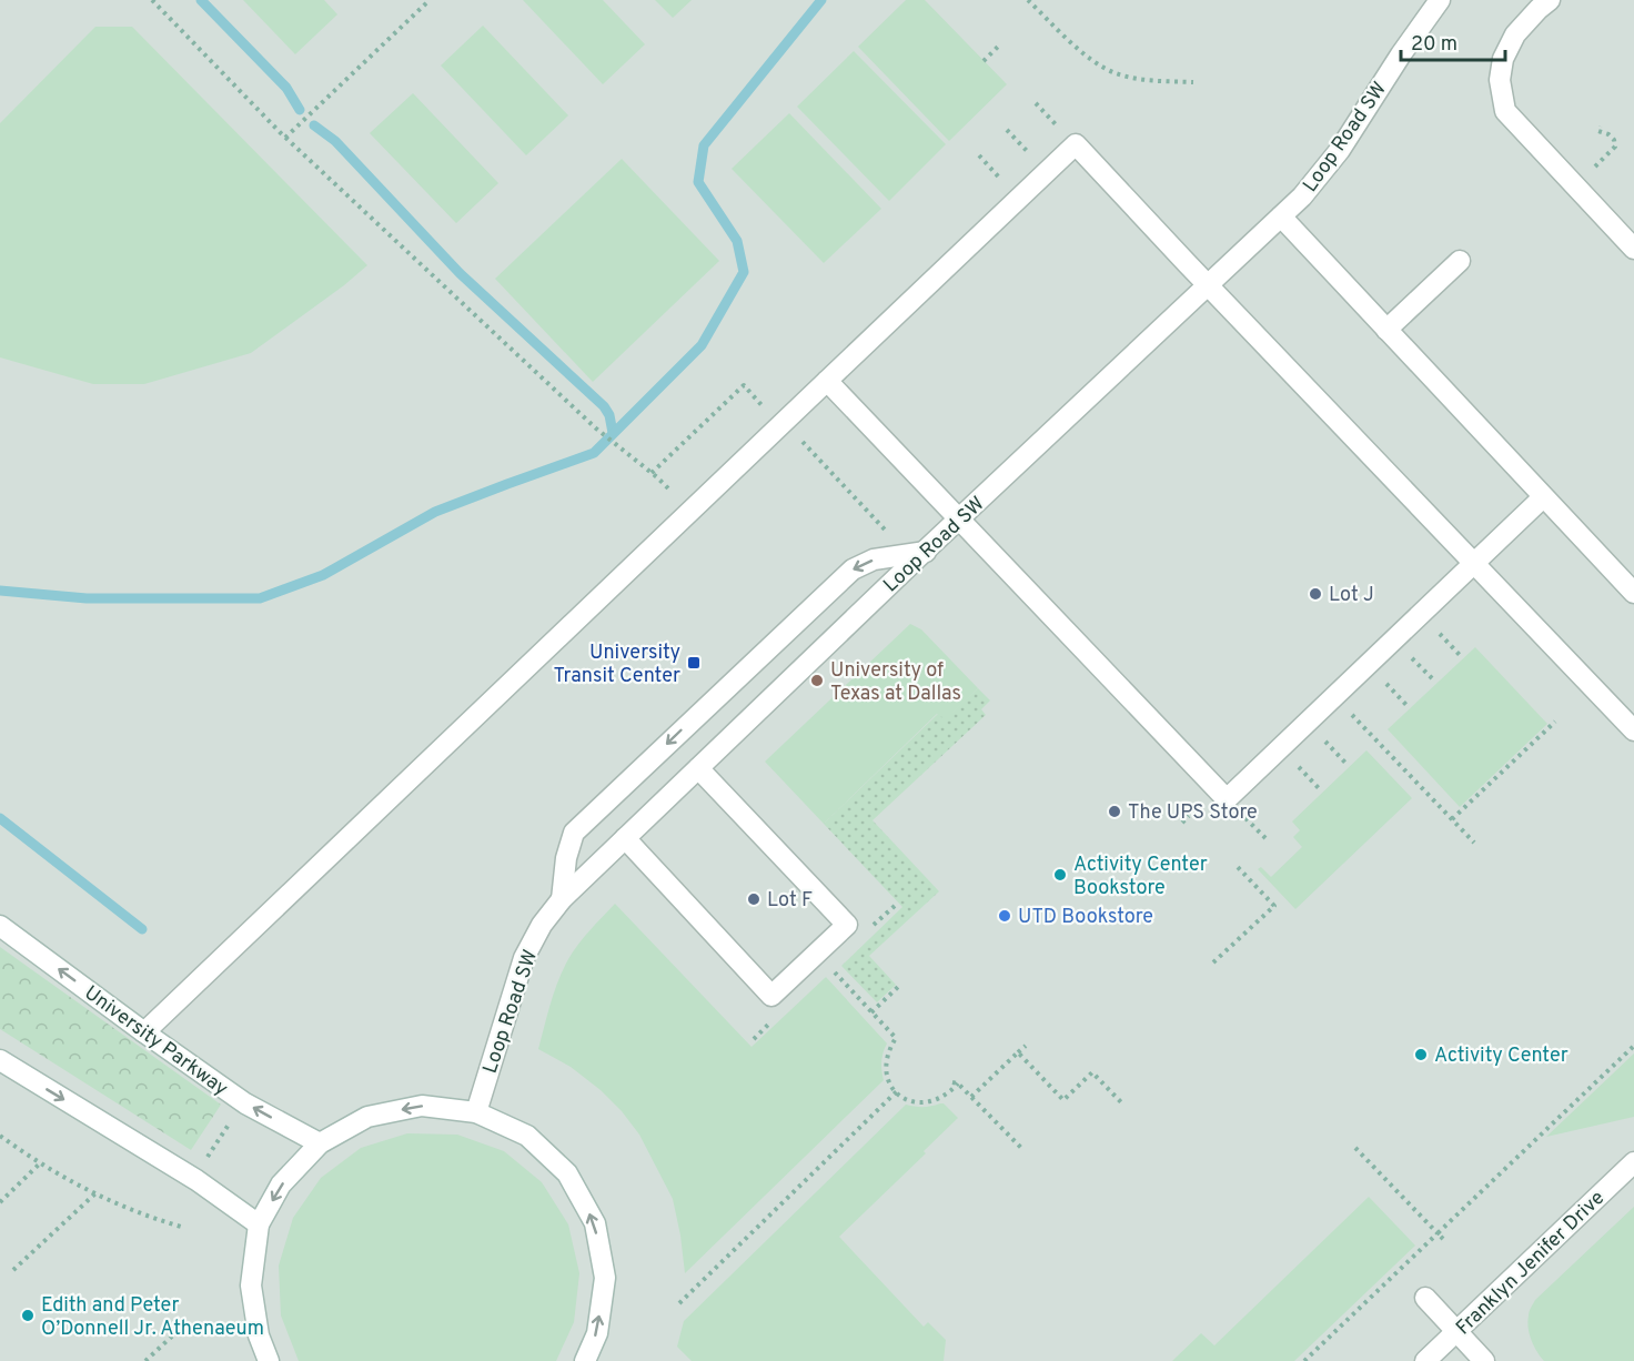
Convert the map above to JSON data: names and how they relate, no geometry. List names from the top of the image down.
{
  "streets": {
    "street": ["Loop Road SW", "University Parkway", "Franklyn Jenifer Drive"]
  },
  "places": {
    "other": [
      "Lot J",
      "University of Texas at Dallas",
      "The UPS Store",
      "Activity Center Bookstore",
      "Lot F",
      "UTD Bookstore",
      "Activity Center",
      "Edith and Peter O’Donnell Jr. Athenaeum"
    ],
    "transit": ["University Transit Center"]
  },
  "scale_bar": "20 m"
}
